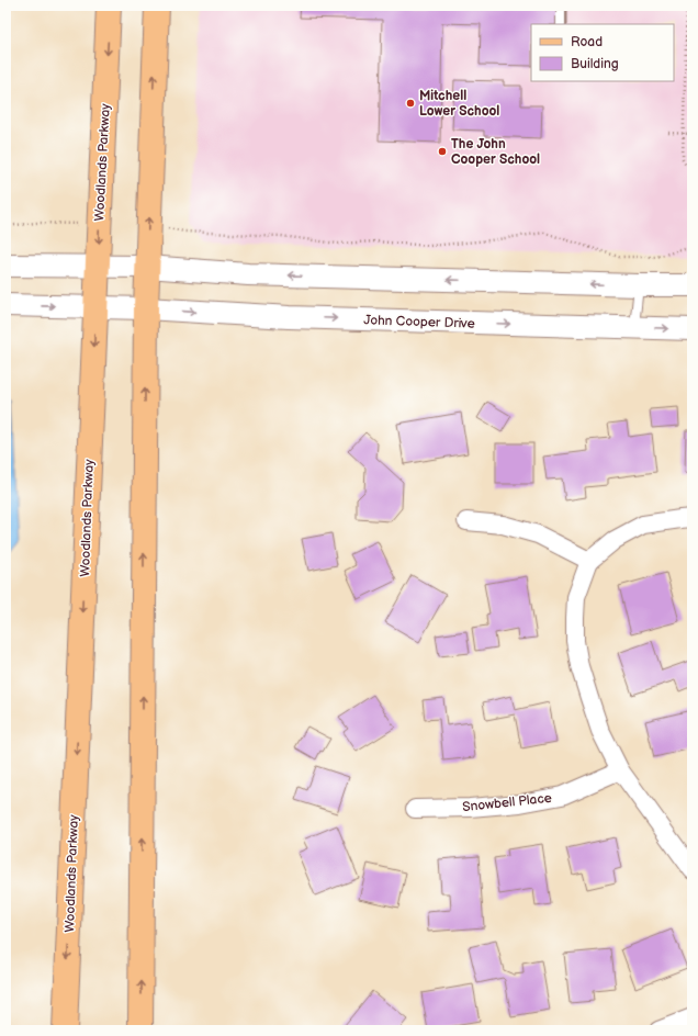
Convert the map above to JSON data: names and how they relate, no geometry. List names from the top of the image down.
{
  "streets": {
    "main road": ["Woodlands Parkway"],
    "street": ["John Cooper Drive", "Snowbell Place"]
  },
  "crossings": [
    ["Woodlands Parkway", "John Cooper Drive"]
  ],
  "places": ["Mitchell Lower School", "The John Cooper School"],
  "legend": ["Road", "Building"]
}
